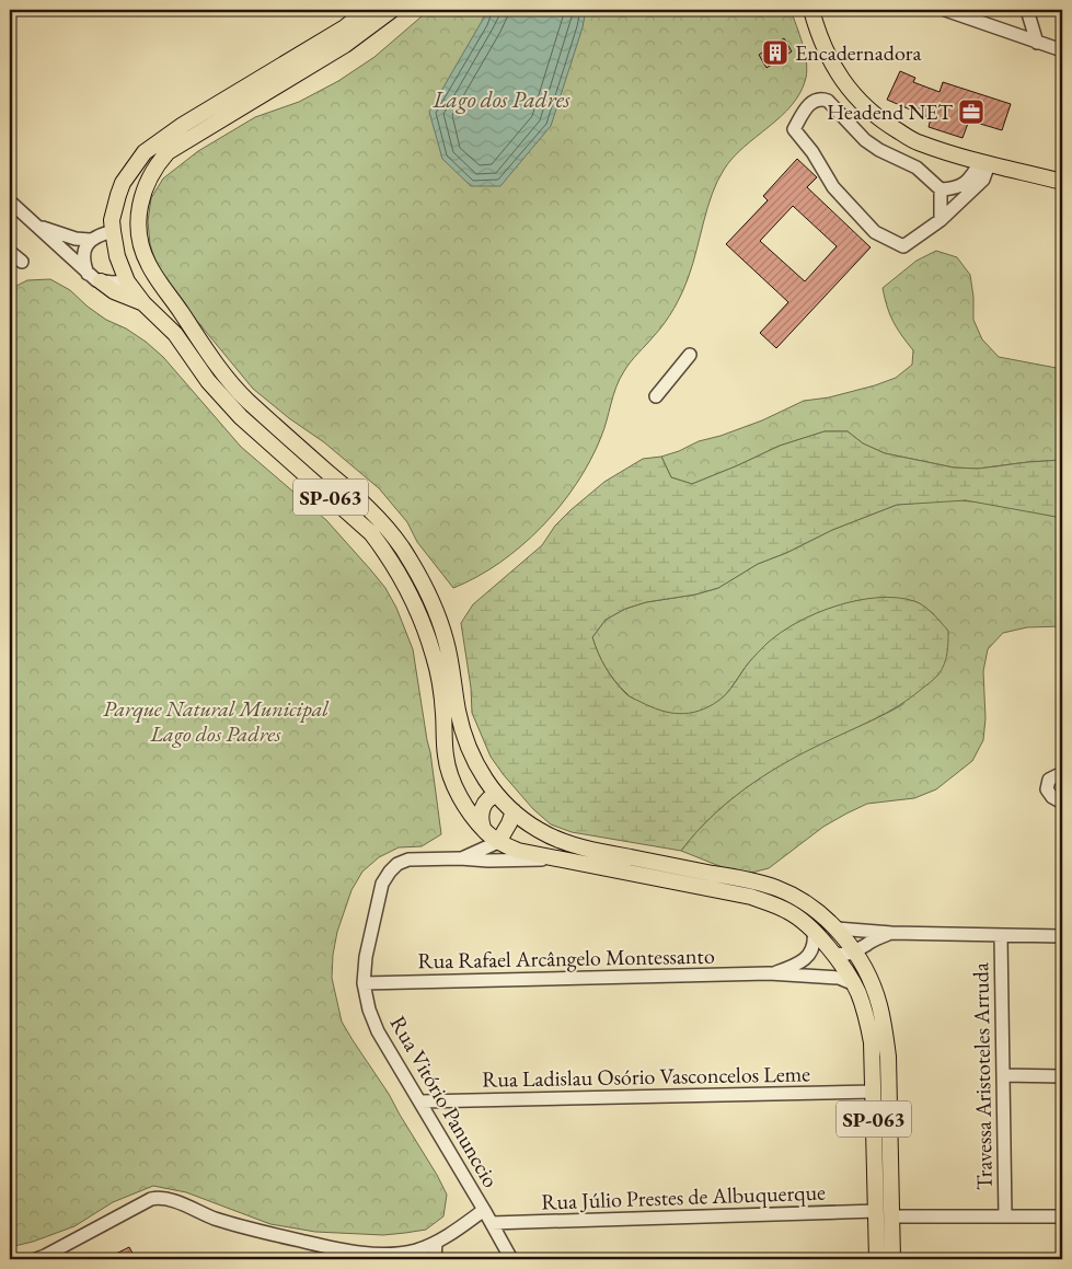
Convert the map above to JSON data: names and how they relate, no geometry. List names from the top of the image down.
{
  "streets": {
    "main road": ["SP-063"],
    "street": [
      "Rua Rafael Arcângelo Montessanto",
      "Rua Ladislau Osório Vasconcelos Leme",
      "Travessa Aristoteles Arruda",
      "Rua Vitório Panunccio",
      "Rua Júlio Prestes de Albuquerque"
    ]
  },
  "crossings": [
    ["SP-063", "Rua Rafael Arcângelo Montessanto"],
    ["SP-063", "Rua Ladislau Osório Vasconcelos Leme"],
    ["SP-063", "Rua Vitório Panunccio"],
    ["SP-063", "Rua Júlio Prestes de Albuquerque"],
    ["Rua Rafael Arcângelo Montessanto", "Rua Vitório Panunccio"],
    ["Rua Ladislau Osório Vasconcelos Leme", "Rua Vitório Panunccio"],
    ["Rua Vitório Panunccio", "Rua Júlio Prestes de Albuquerque"]
  ],
  "water": ["Lago dos Padres"],
  "parks": ["Parque Natural Municipal Lago dos Padres"],
  "places": {
    "building": ["Encadernadora"],
    "office": ["Headend NET"]
  }
}
